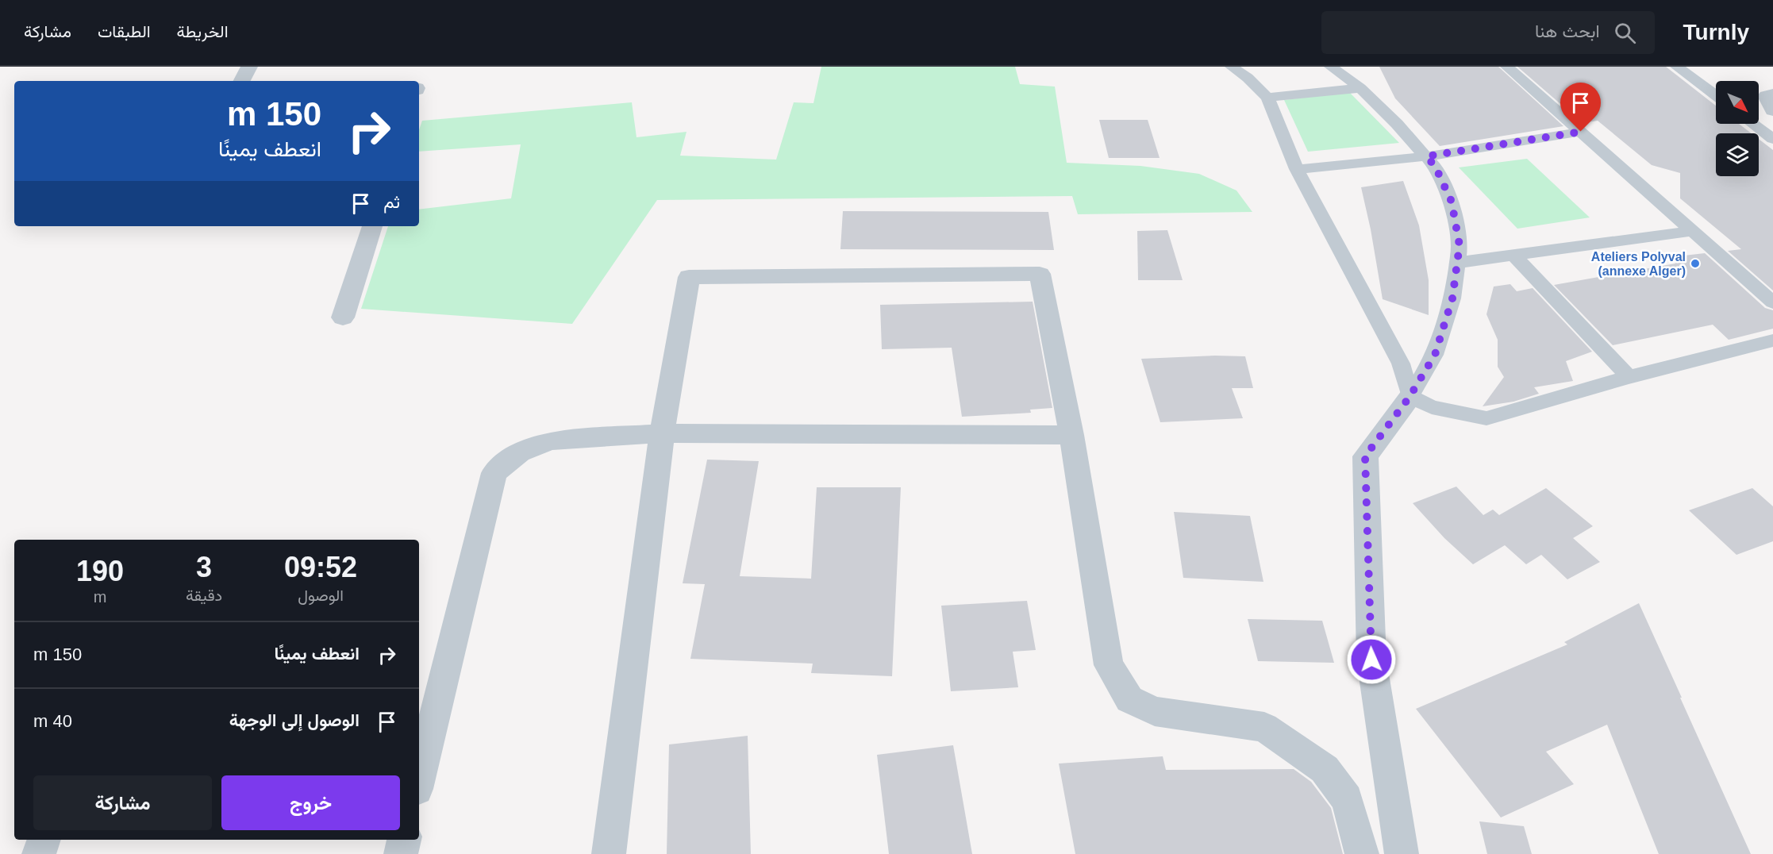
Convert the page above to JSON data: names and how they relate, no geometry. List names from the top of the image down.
{
  "places": ["Ateliers Polyval (annexe Alger)"],
  "north": "bottom right",
  "page": {
    "header": "Turnly",
    "search": "ابحث هنا",
    "nav": ["الخريطة", "الطبقات", "مشاركة"],
    "turn": ["150 m", "انعطف يمينًا"],
    "then": "ثم",
    "eta": [
      "09:52",
      "الوصول",
      "3",
      "دقيقة",
      "190",
      "m"
    ],
    "list": [
      {
        "name": "انعطف يمينًا",
        "value": "150 m"
      },
      {
        "name": "الوصول إلى الوجهة",
        "value": "40 m"
      }
    ],
    "buttons": ["خروج", "مشاركة"]
  }
}
